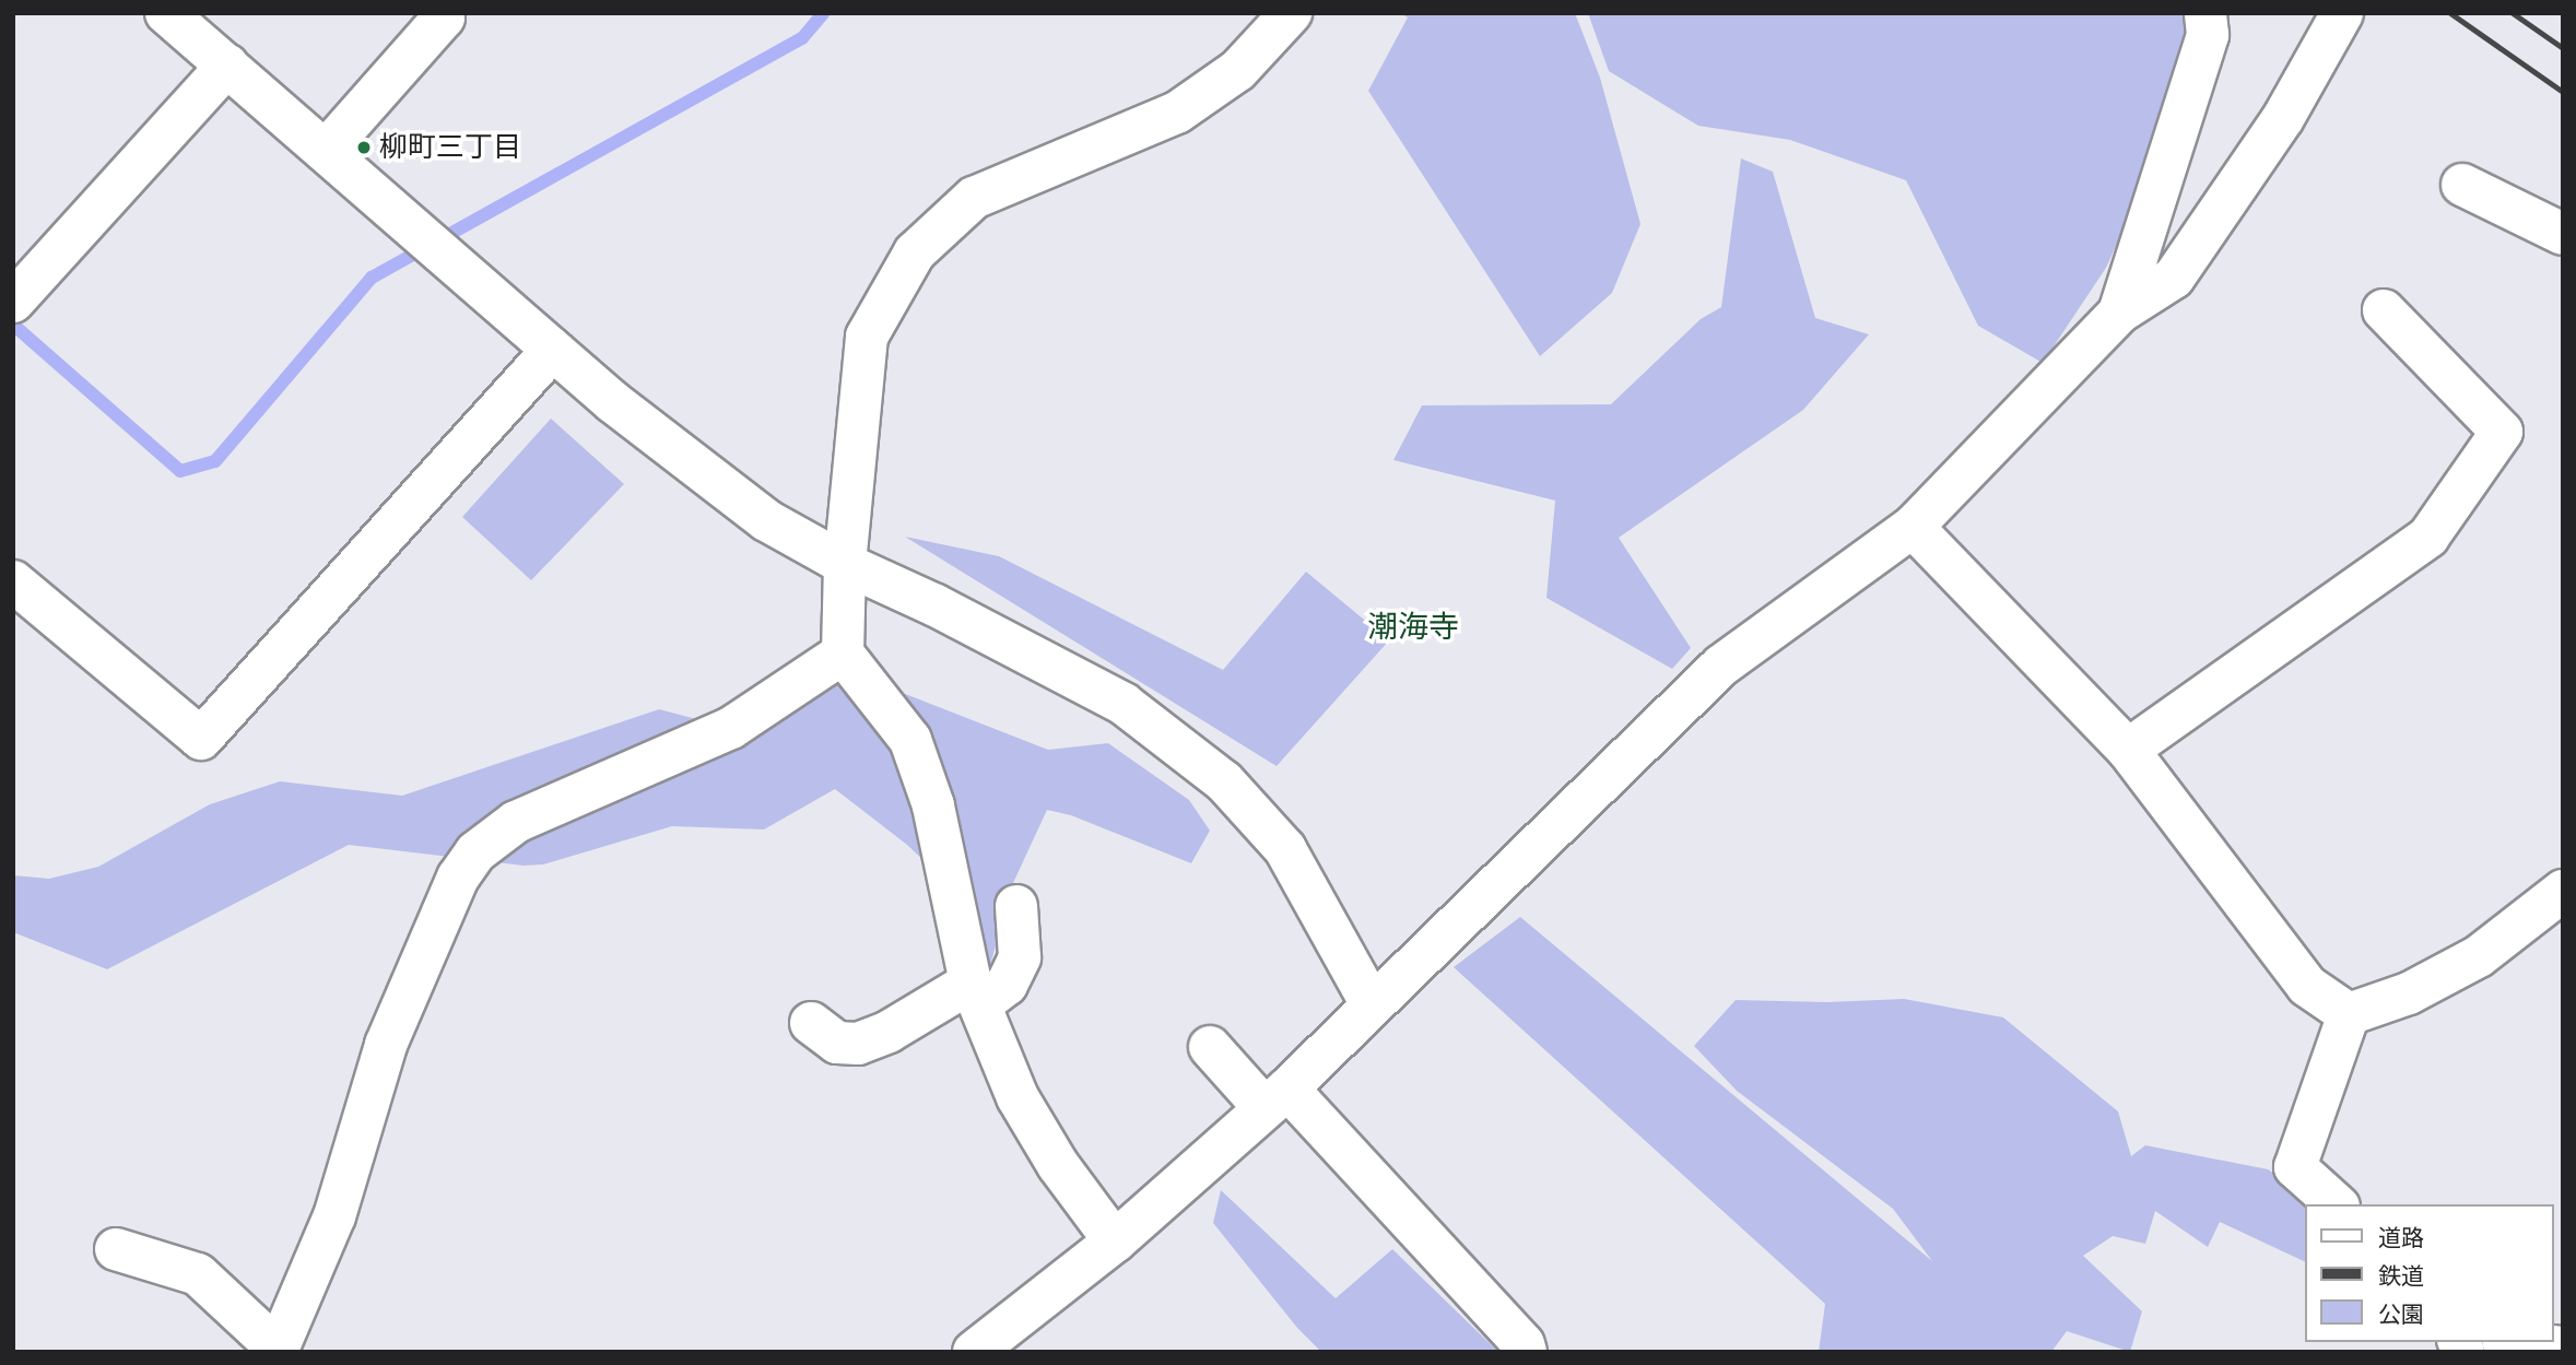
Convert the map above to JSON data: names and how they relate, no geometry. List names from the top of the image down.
{
  "districts": ["潮海寺"],
  "places": ["柳町三丁目"],
  "legend": ["道路", "鉄道", "公園"]
}
